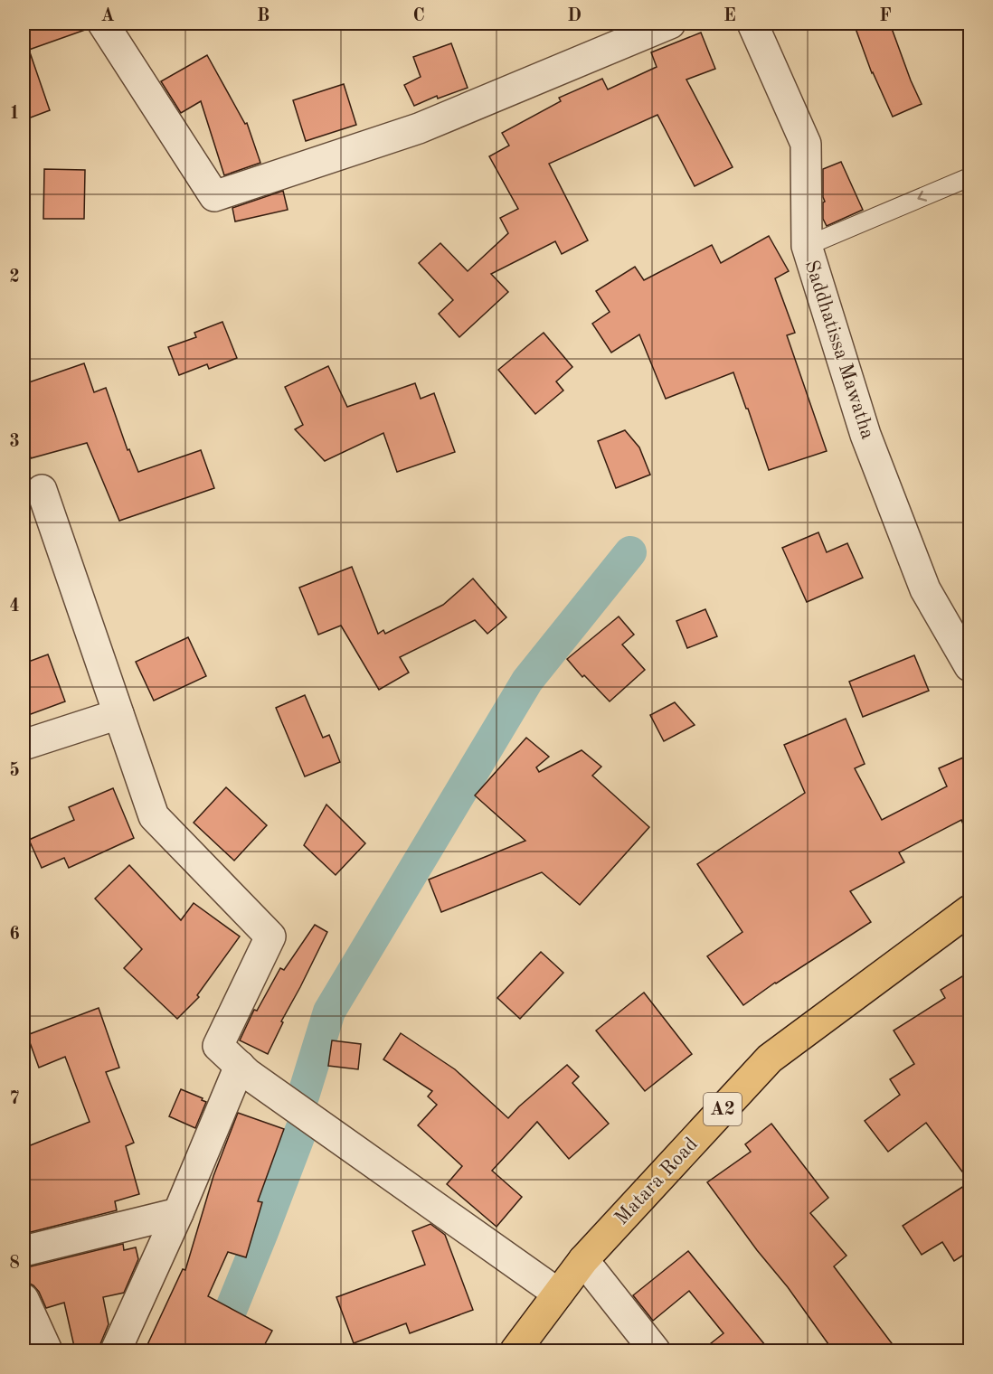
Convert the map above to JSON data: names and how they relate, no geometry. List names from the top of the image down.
{
  "streets": {
    "highway": ["A2", "Matara Road"],
    "street": ["Saddhatissa Mawatha"]
  },
  "grid": {
    "columns": [
      "A",
      "B",
      "C",
      "D",
      "E",
      "F"
    ],
    "rows": [
      "1",
      "2",
      "3",
      "4",
      "5",
      "6",
      "7",
      "8"
    ]
  }
}
